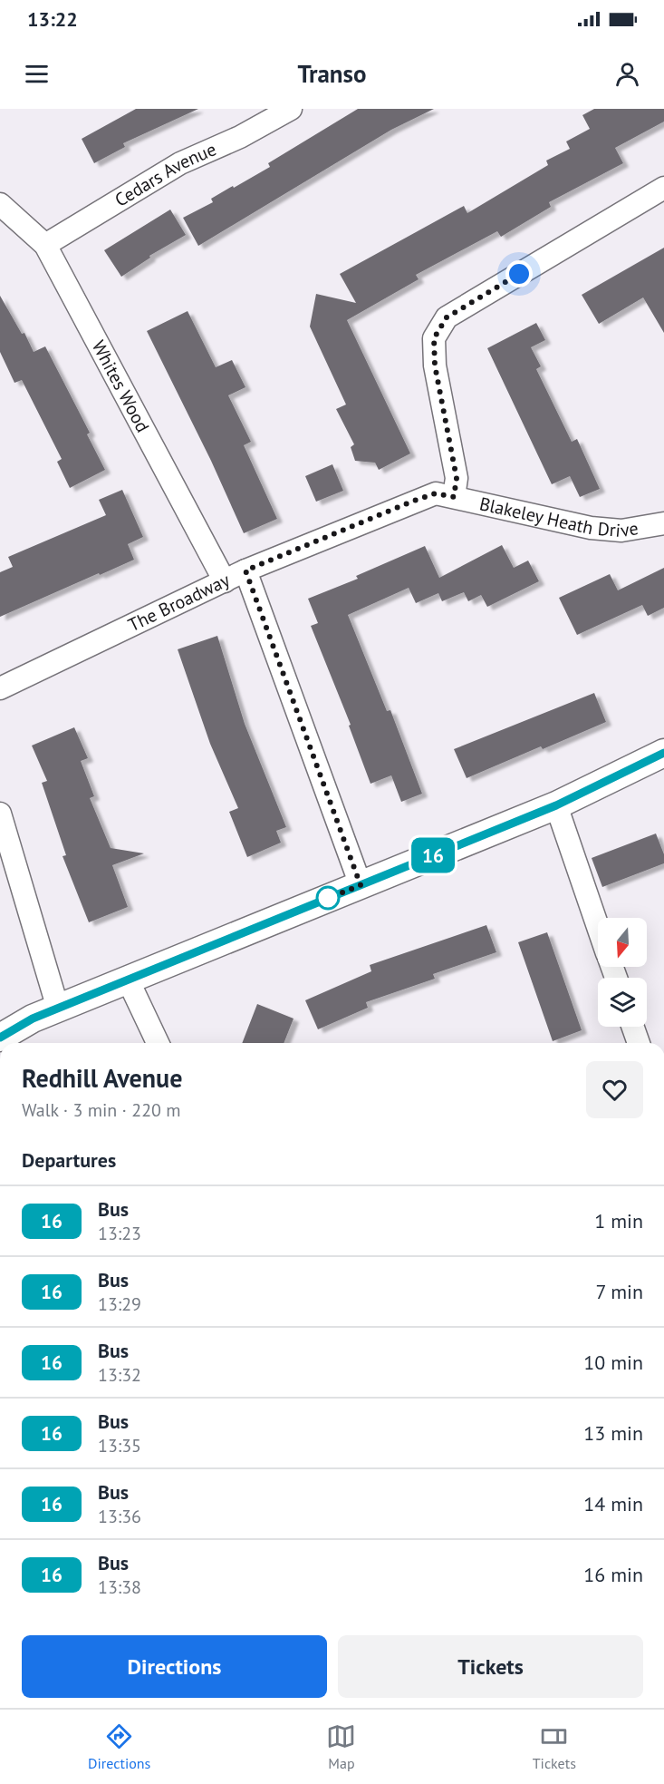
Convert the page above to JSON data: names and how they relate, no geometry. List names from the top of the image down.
{
  "streets": {
    "street": [
      "Cedars Avenue",
      "Whites Wood",
      "Blakeley Heath Drive",
      "The Broadway"
    ]
  },
  "crossings": [
    ["Cedars Avenue", "Whites Wood"],
    ["Whites Wood", "The Broadway"],
    ["Blakeley Heath Drive", "The Broadway"]
  ],
  "lines": ["bus line 16"],
  "north": "bottom",
  "page": {
    "status": "13:22",
    "header": "Transo",
    "on_map": "16",
    "heading": [
      ["Redhill Avenue", "Walk · 3 min · 220 m"],
      "Departures"
    ],
    "list": [
      {
        "mark": "16",
        "name": "Bus",
        "note": "13:23",
        "value": "1 min"
      },
      {
        "mark": "16",
        "name": "Bus",
        "note": "13:29",
        "value": "7 min"
      },
      {
        "mark": "16",
        "name": "Bus",
        "note": "13:32",
        "value": "10 min"
      },
      {
        "mark": "16",
        "name": "Bus",
        "note": "13:35",
        "value": "13 min"
      },
      {
        "mark": "16",
        "name": "Bus",
        "note": "13:36",
        "value": "14 min"
      },
      {
        "mark": "16",
        "name": "Bus",
        "note": "13:38",
        "value": "16 min"
      }
    ],
    "buttons": ["Directions", "Tickets"],
    "tabs": ["Directions", "Map", "Tickets"]
  }
}
